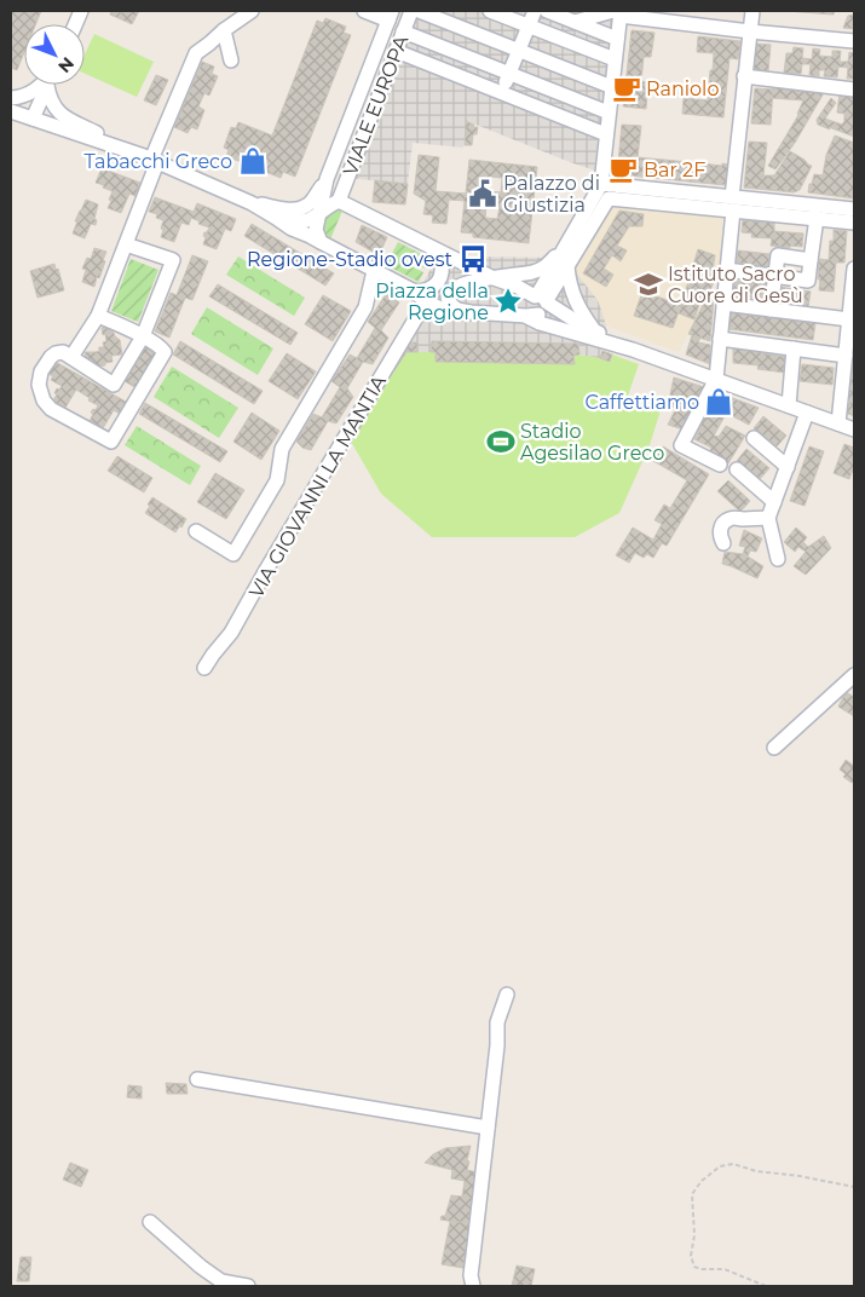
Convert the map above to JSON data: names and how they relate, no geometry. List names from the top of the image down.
{
  "streets": {
    "street": ["VIALE EUROPA", "VIA GIOVANNI LA MANTIA"]
  },
  "places": {
    "cafe": ["Raniolo", "Bar 2F"],
    "shop": ["Tabacchi Greco", "Caffettiamo"],
    "public building": ["Palazzo di Giustizia"],
    "bus stop": ["Regione-Stadio ovest"],
    "school or university": ["Istituto Sacro Cuore di Gesù"],
    "place": ["Piazza della Regione"],
    "sports": ["Stadio Agesilao Greco"]
  },
  "north": "bottom right"
}
